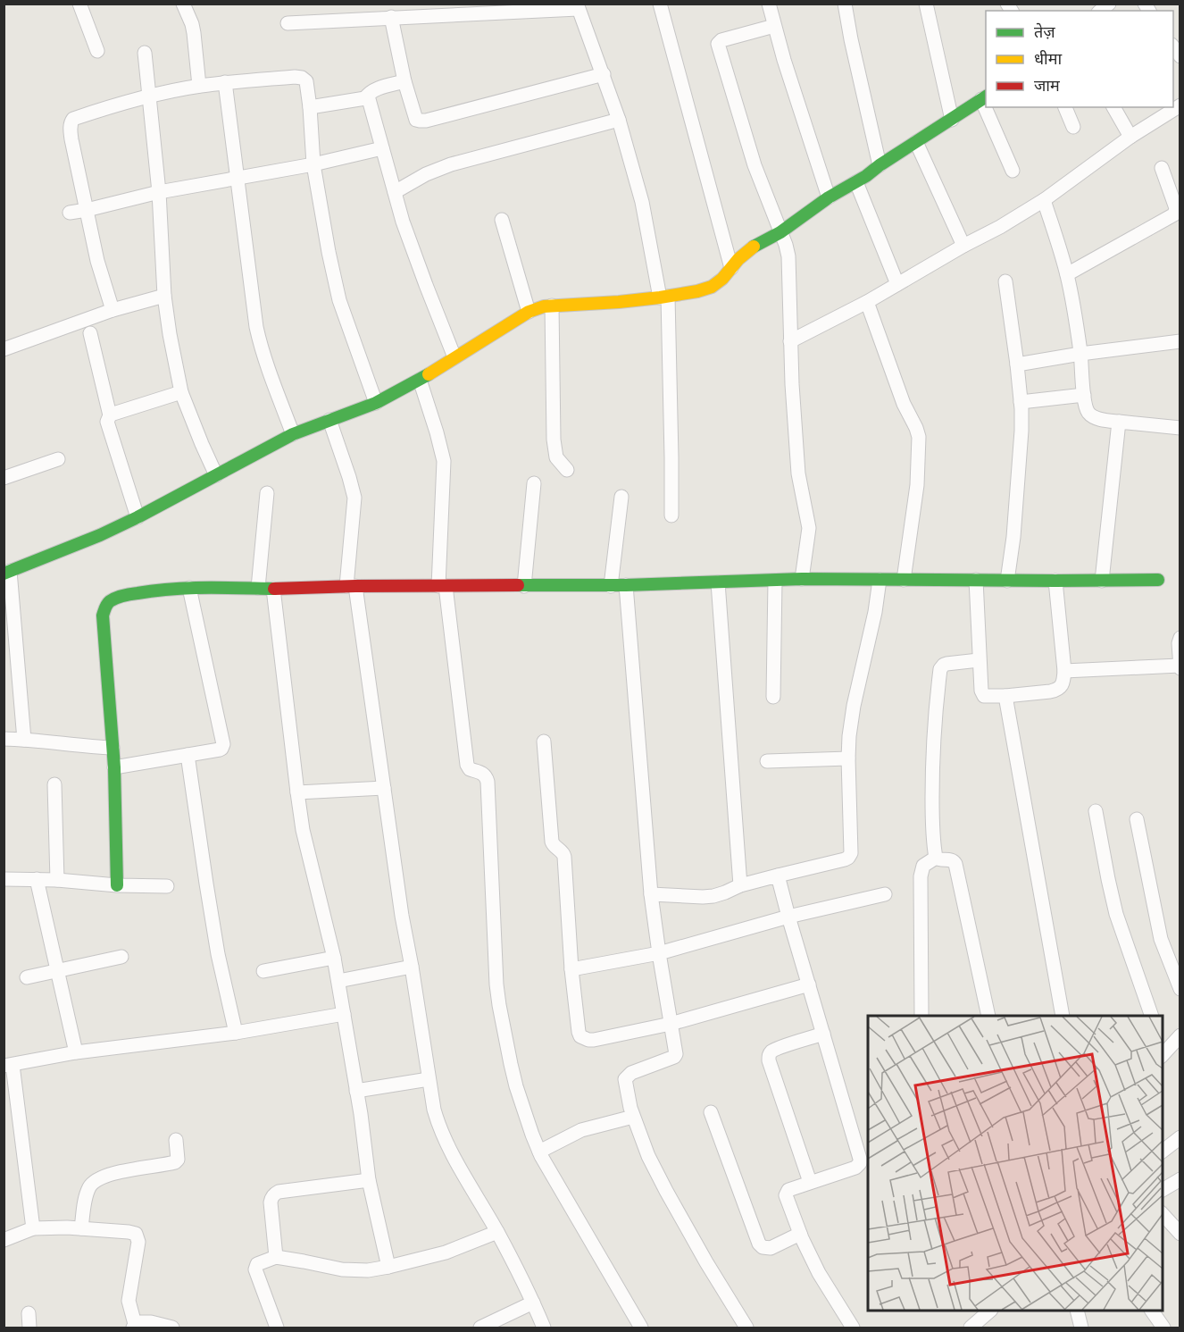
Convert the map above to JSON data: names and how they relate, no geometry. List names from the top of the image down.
{
  "legend": ["तेज़", "धीमा", "जाम"]
}
